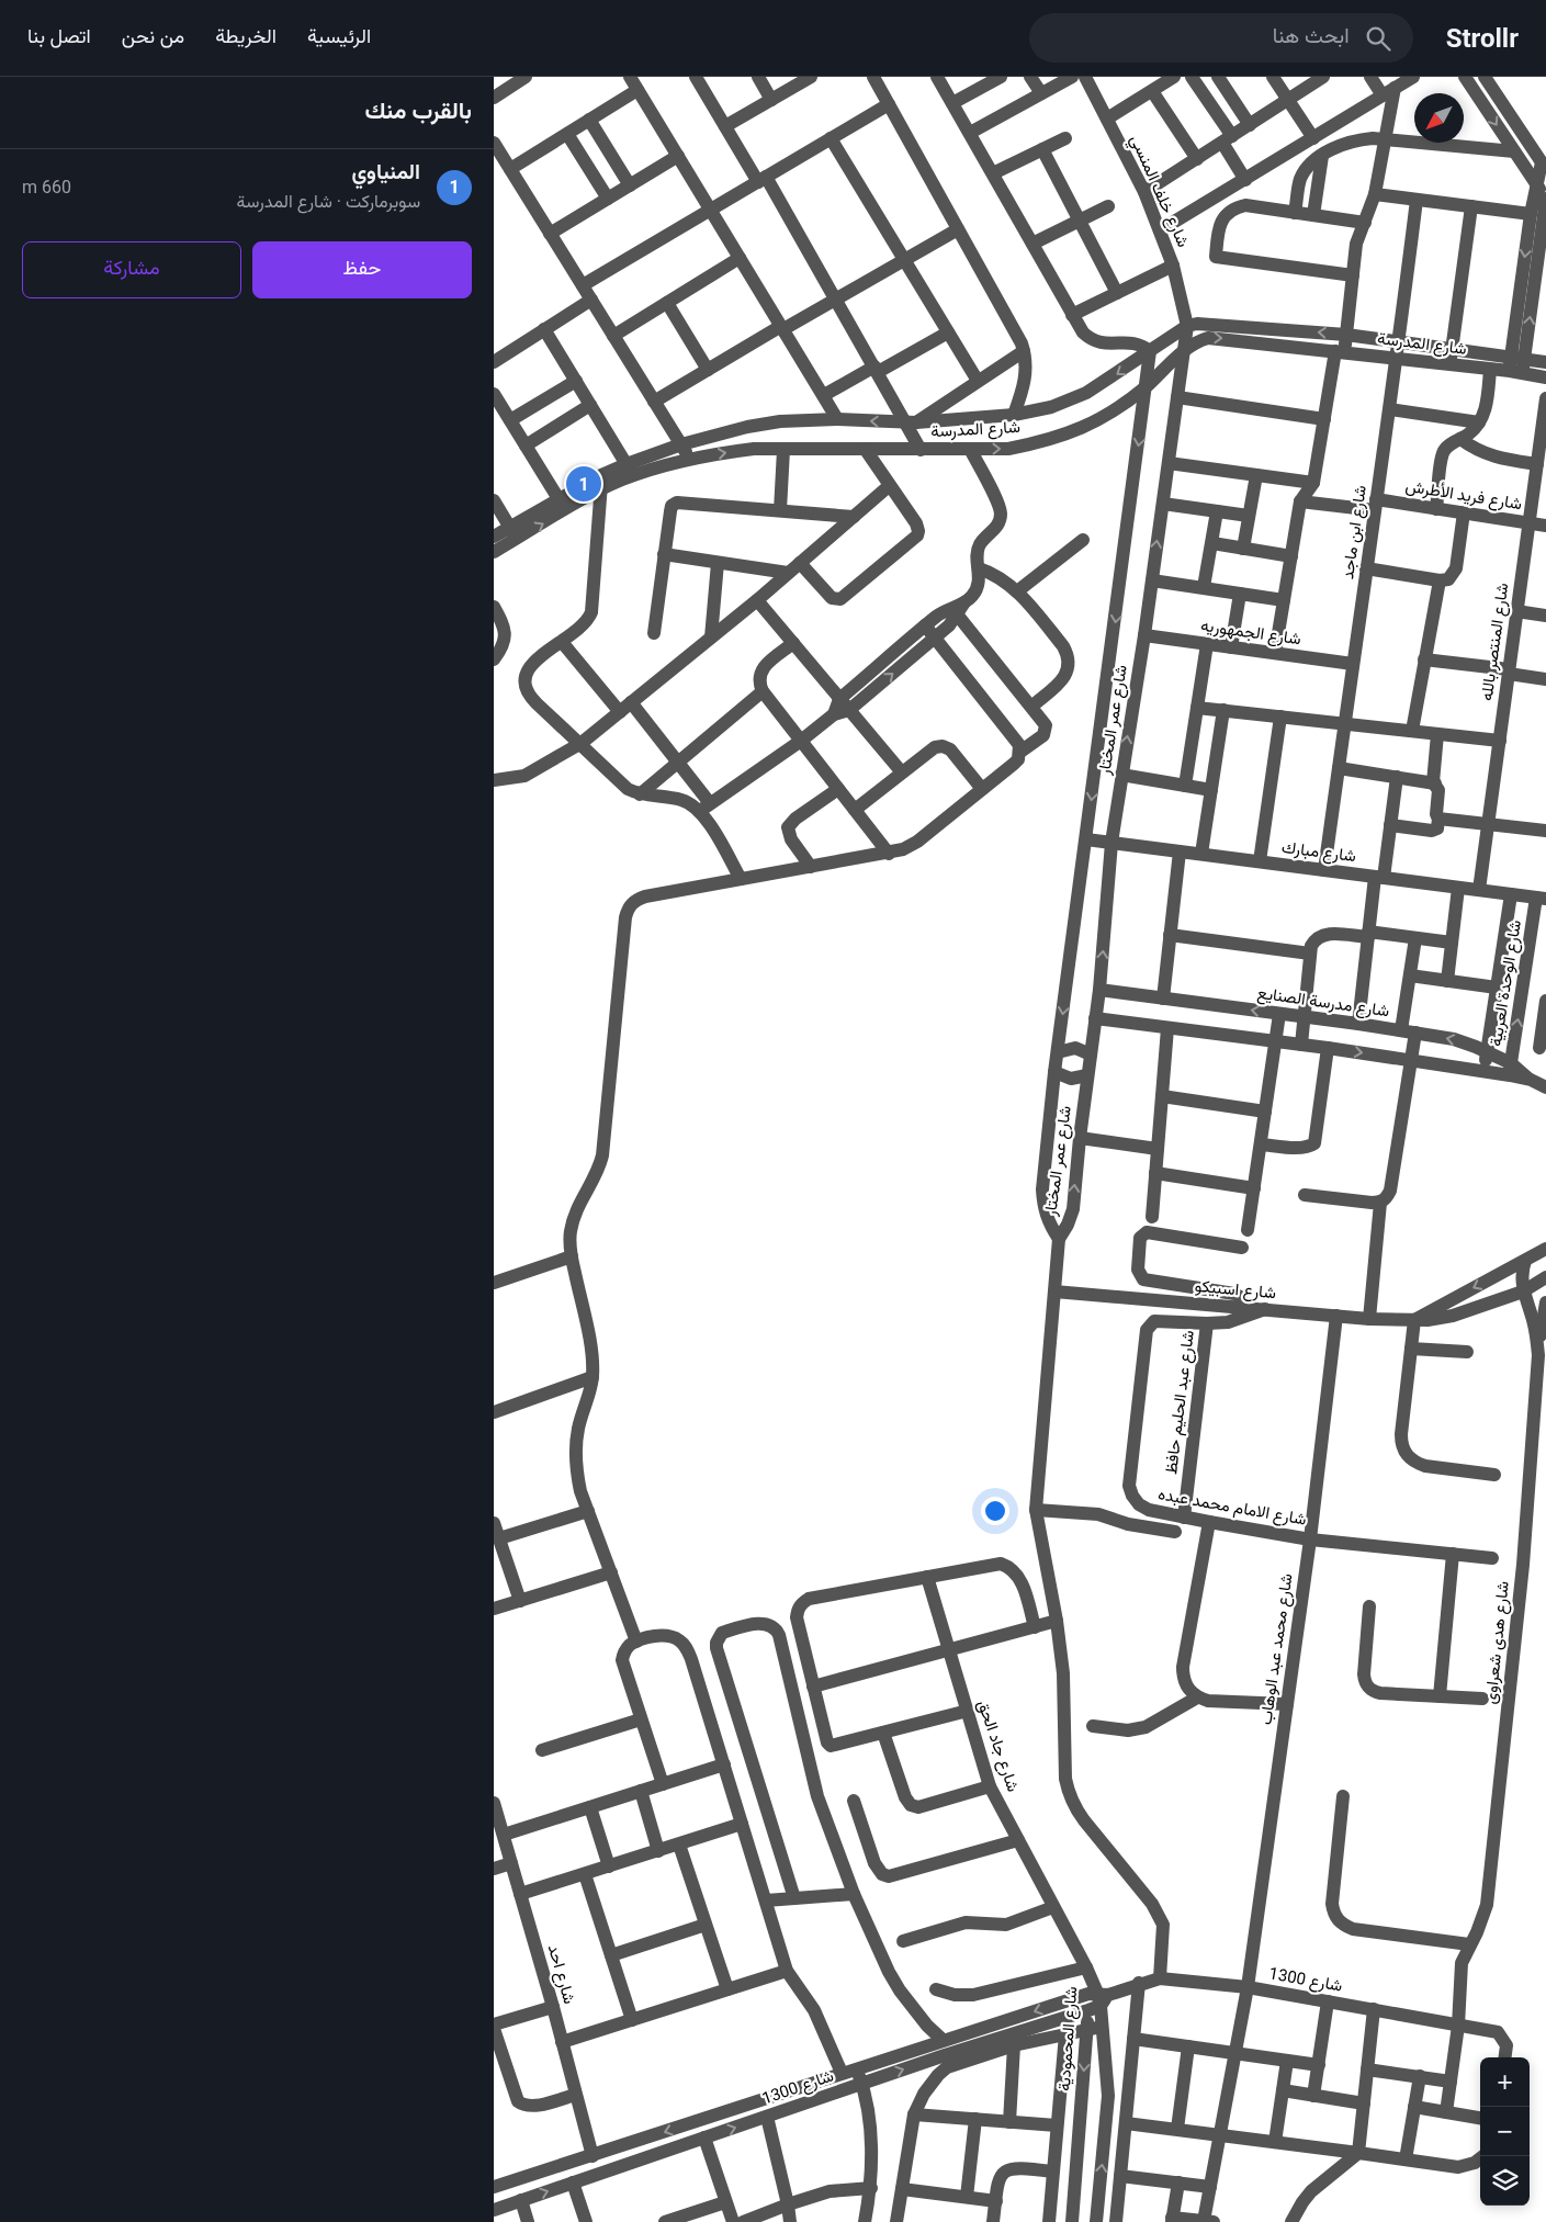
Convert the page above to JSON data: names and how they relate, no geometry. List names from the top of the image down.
{
  "streets": {
    "street": [
      "شارع خلف المنسي",
      "شارع المدرسة",
      "شارع فريد الأطرش",
      "شارع ابن ماجد",
      "شارع الجمهوريه",
      "شارع المنتصر بالله",
      "شارع عمر المختار",
      "شارع مبارك",
      "شارع الوحدة العربية",
      "شارع مدرسة الصنايع",
      "شارع اسبيكو",
      "شارع عبد الحليم حافظ",
      "شارع الامام محمد عبده",
      "شارع هدى شعراوى",
      "شارع محمد عبد الوهاب",
      "شارع جاد الحق",
      "شارع احد",
      "شارع 1300",
      "شارع المحمودية"
    ]
  },
  "crossings": [
    ["شارع خلف المنسي", "شارع المدرسة"],
    ["شارع خلف المنسي", "شارع عمر المختار"],
    ["شارع المدرسة", "شارع ابن ماجد"],
    ["شارع المدرسة", "شارع عمر المختار"],
    ["شارع فريد الأطرش", "شارع ابن ماجد"],
    ["شارع فريد الأطرش", "شارع المنتصر بالله"],
    ["شارع ابن ماجد", "شارع الجمهوريه"],
    ["شارع ابن ماجد", "شارع مبارك"],
    ["شارع الجمهوريه", "شارع عمر المختار"],
    ["شارع المنتصر بالله", "شارع مبارك"],
    ["شارع عمر المختار", "شارع مبارك"],
    ["شارع عمر المختار", "شارع مدرسة الصنايع"],
    ["شارع مبارك", "شارع الوحدة العربية"],
    ["شارع الوحدة العربية", "شارع مدرسة الصنايع"],
    ["شارع اسبيكو", "شارع الامام محمد عبده"],
    ["شارع اسبيكو", "شارع هدى شعراوى"],
    ["شارع اسبيكو", "شارع محمد عبد الوهاب"],
    ["شارع عبد الحليم حافظ", "شارع الامام محمد عبده"],
    ["شارع الامام محمد عبده", "شارع محمد عبد الوهاب"],
    ["شارع هدى شعراوى", "شارع 1300"],
    ["شارع محمد عبد الوهاب", "شارع 1300"],
    ["شارع جاد الحق", "شارع المحمودية"],
    ["شارع احد", "شارع 1300"],
    ["شارع 1300", "شارع المحمودية"]
  ],
  "north": "bottom left",
  "page": {
    "header": "Strollr",
    "search": "ابحث هنا",
    "nav": [
      "الرئيسية",
      "الخريطة",
      "من نحن",
      "اتصل بنا"
    ],
    "heading": "بالقرب منك",
    "list": [
      {
        "mark": "1",
        "name": "المنياوي",
        "note": "سوبرماركت · شارع المدرسة",
        "value": "660 m"
      }
    ],
    "buttons": ["حفظ", "مشاركة"],
    "pins": "1",
    "map_buttons": ["+", "−"]
  }
}
